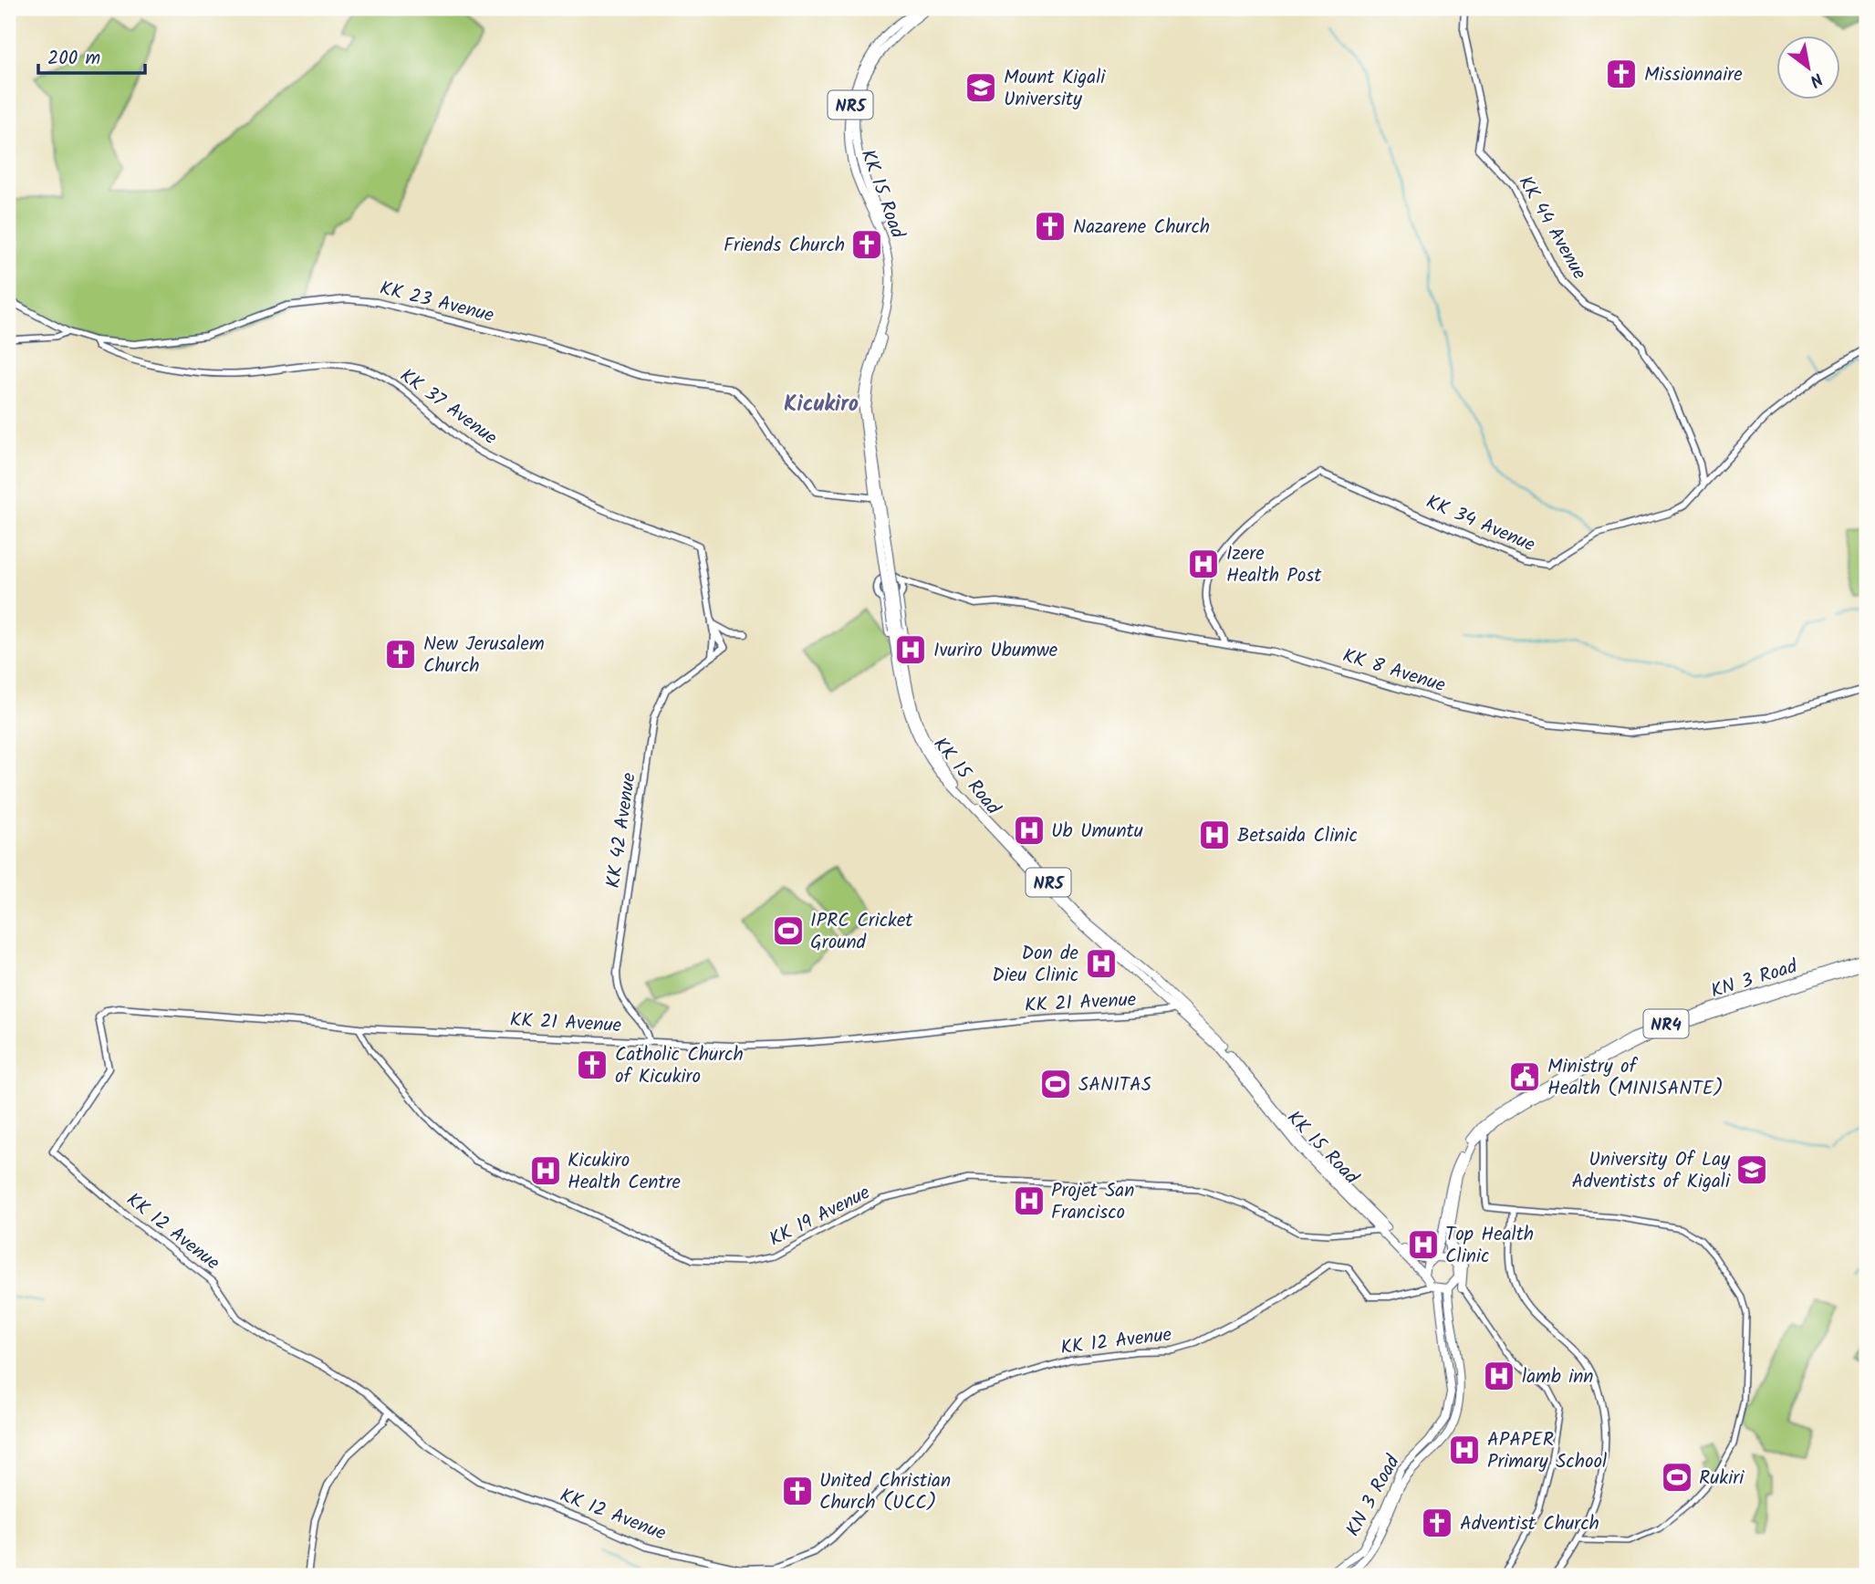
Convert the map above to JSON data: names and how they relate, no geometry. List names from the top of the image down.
{
  "streets": {
    "highway": [
      "NR5",
      "KK 15 Road",
      "KN 3 Road",
      "NR4"
    ],
    "main road": [
      "KK 44 Avenue",
      "KK 23 Avenue",
      "KK 37 Avenue",
      "KK 34 Avenue",
      "KK 8 Avenue",
      "KK 42 Avenue",
      "KK 21 Avenue",
      "KK 12 Avenue"
    ],
    "street": ["KK 19 Avenue"]
  },
  "crossings": [
    ["KK 15 Road", "KK 21 Avenue"],
    ["KK 15 Road", "KK 19 Avenue"],
    ["KK 15 Road", "KK 12 Avenue"],
    ["KK 44 Avenue", "KK 34 Avenue"],
    ["KK 23 Avenue", "KK 37 Avenue"],
    ["KK 34 Avenue", "KK 8 Avenue"],
    ["KK 42 Avenue", "KK 21 Avenue"],
    ["KK 21 Avenue", "KK 19 Avenue"],
    ["KK 21 Avenue", "KK 12 Avenue"]
  ],
  "districts": ["Kicukiro"],
  "places": {
    "church": [
      "Missionnaire",
      "Nazarene Church",
      "Friends Church",
      "New Jerusalem Church",
      "Catholic Church of Kicukiro",
      "United Christian Church (UCC)",
      "Adventist Church"
    ],
    "school or university": ["Mount Kigali University", "University Of Lay Adventists of Kigali"],
    "hospital": [
      "Izere Health Post",
      "Ivuriro Ubumwe",
      "Ub Umuntu",
      "Betsaida Clinic",
      "Don de Dieu Clinic",
      "Kicukiro Health Centre",
      "Projet San Francisco",
      "Top Health Clinic",
      "lamb inn",
      "APAPER Primary School"
    ],
    "sports": ["IPRC Cricket Ground", "SANITAS", "Rukiri"],
    "public building": ["Ministry of Health (MINISANTE)"]
  },
  "scale_bar": "200 m",
  "north": "bottom right"
}
